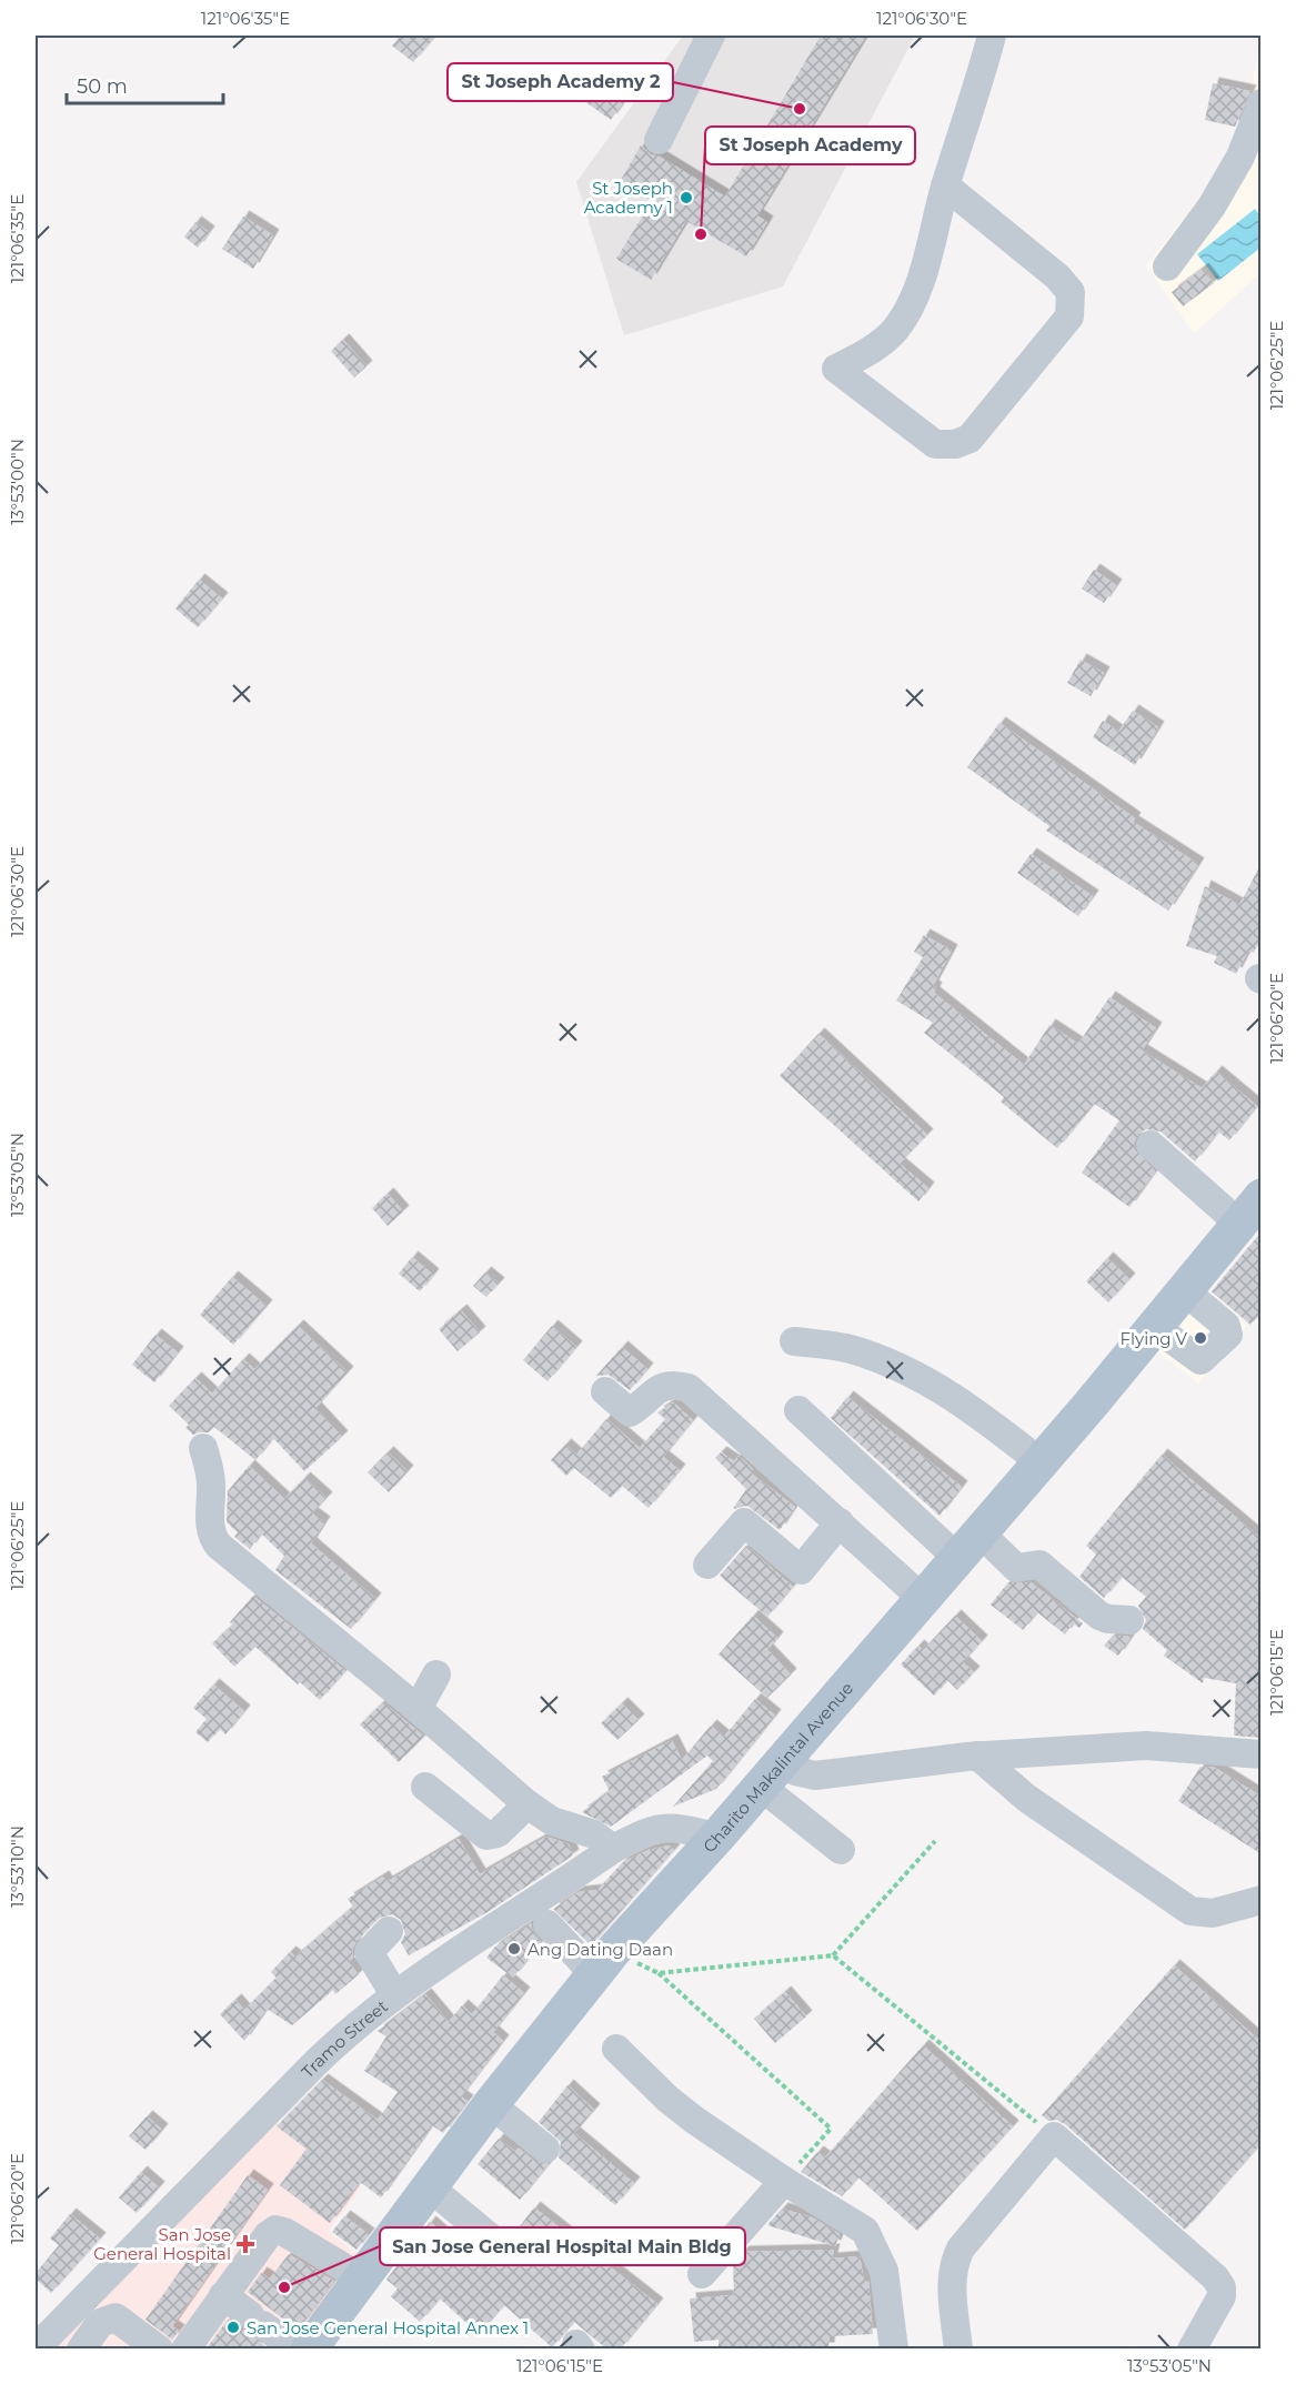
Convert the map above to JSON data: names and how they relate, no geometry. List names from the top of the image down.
{
  "streets": {
    "main road": ["Charito Makalintal Avenue"],
    "street": ["Tramo Street"]
  },
  "crossings": [
    ["Charito Makalintal Avenue", "Tramo Street"]
  ],
  "places": {
    "other": [
      "St Joseph Academy 2",
      "St Joseph Academy 1",
      "St Joseph Academy",
      "Flying V",
      "Ang Dating Daan",
      "San Jose General Hospital Main Bldg",
      "San Jose General Hospital Annex 1"
    ],
    "health": ["San Jose General Hospital"]
  },
  "scale_bar": "50 m",
  "coordinates": [
    "121°06'35\"E",
    "121°06'30\"E",
    "121°06'25\"E",
    "13°53'00\"N",
    "121°06'20\"E",
    "13°53'05\"N",
    "121°06'15\"E",
    "13°53'10\"N"
  ]
}
